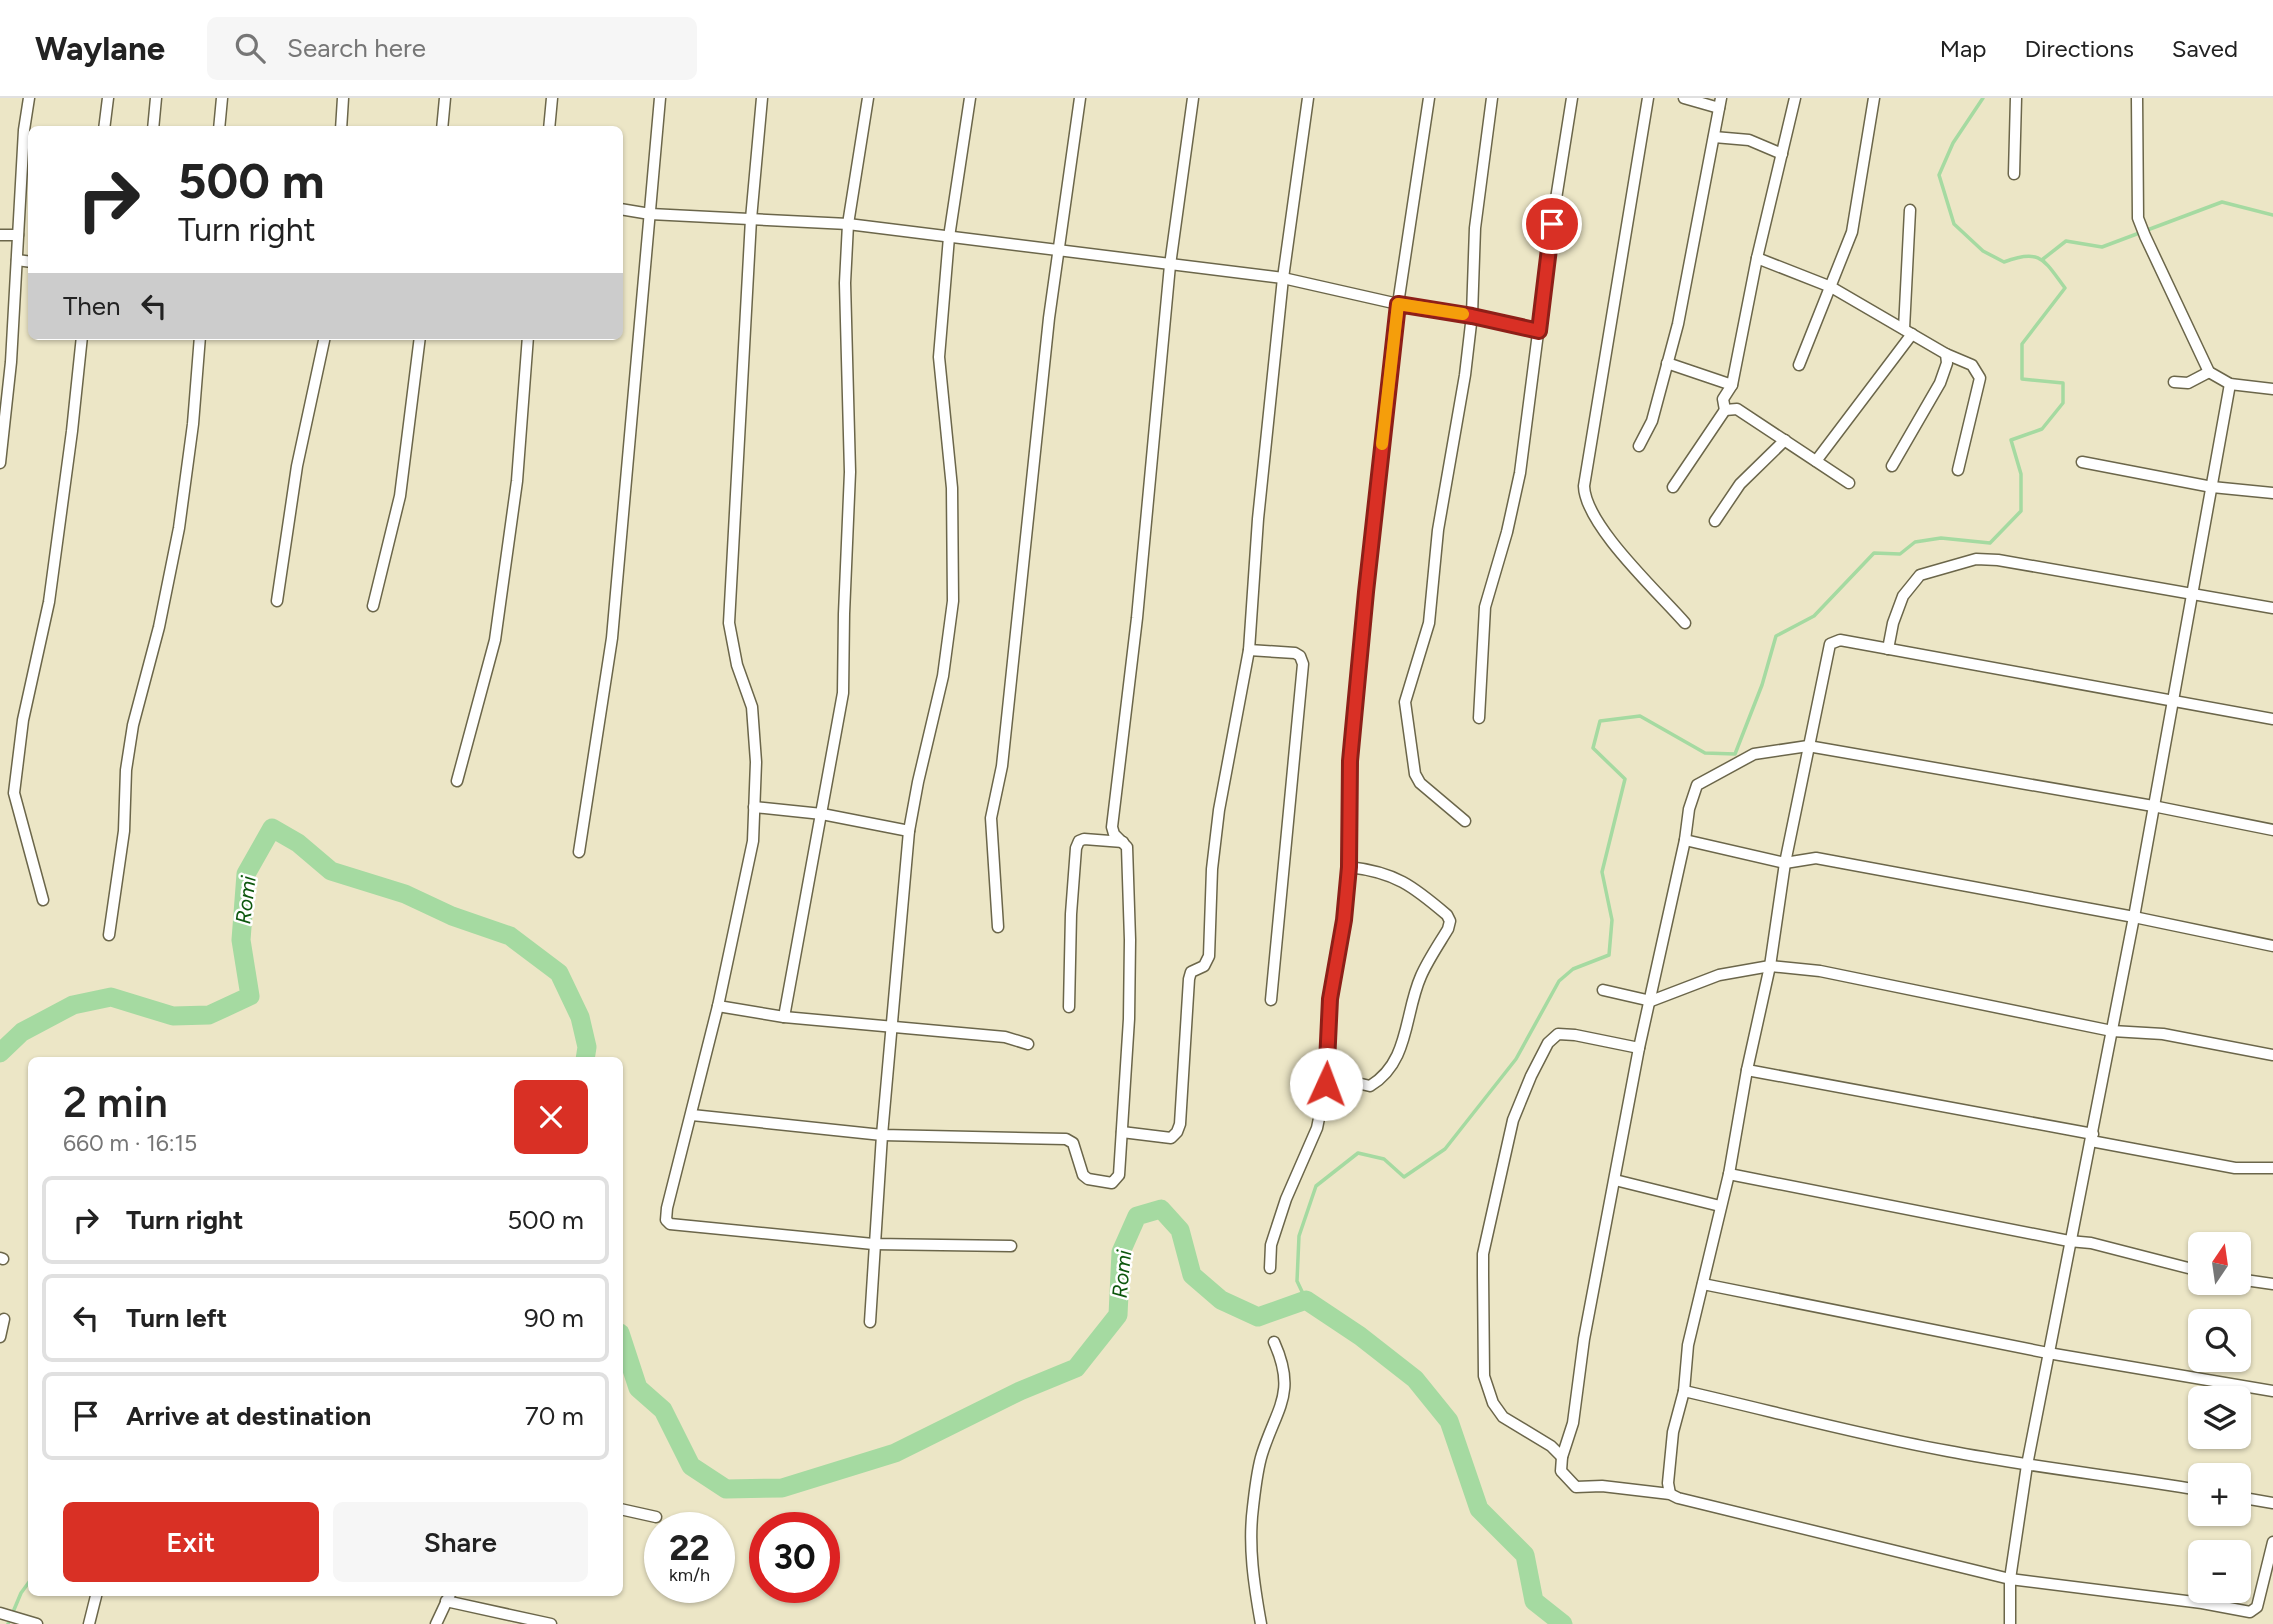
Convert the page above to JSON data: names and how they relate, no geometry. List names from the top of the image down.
{
  "water": ["Romi"],
  "north": "top",
  "page": {
    "header": "Waylane",
    "search": "Search here",
    "nav": ["Map", "Directions", "Saved"],
    "turn": ["500 m", "Turn right"],
    "then": "Then",
    "heading": ["2 min", "660 m · 16:15"],
    "list": [
      {
        "name": "Turn right",
        "value": "500 m"
      },
      {
        "name": "Turn left",
        "value": "90 m"
      },
      {
        "name": "Arrive at destination",
        "value": "70 m"
      }
    ],
    "map_buttons": ["+", "−"],
    "buttons": ["Exit", "Share"],
    "speed": "22 km/h",
    "limit": "30"
  }
}
